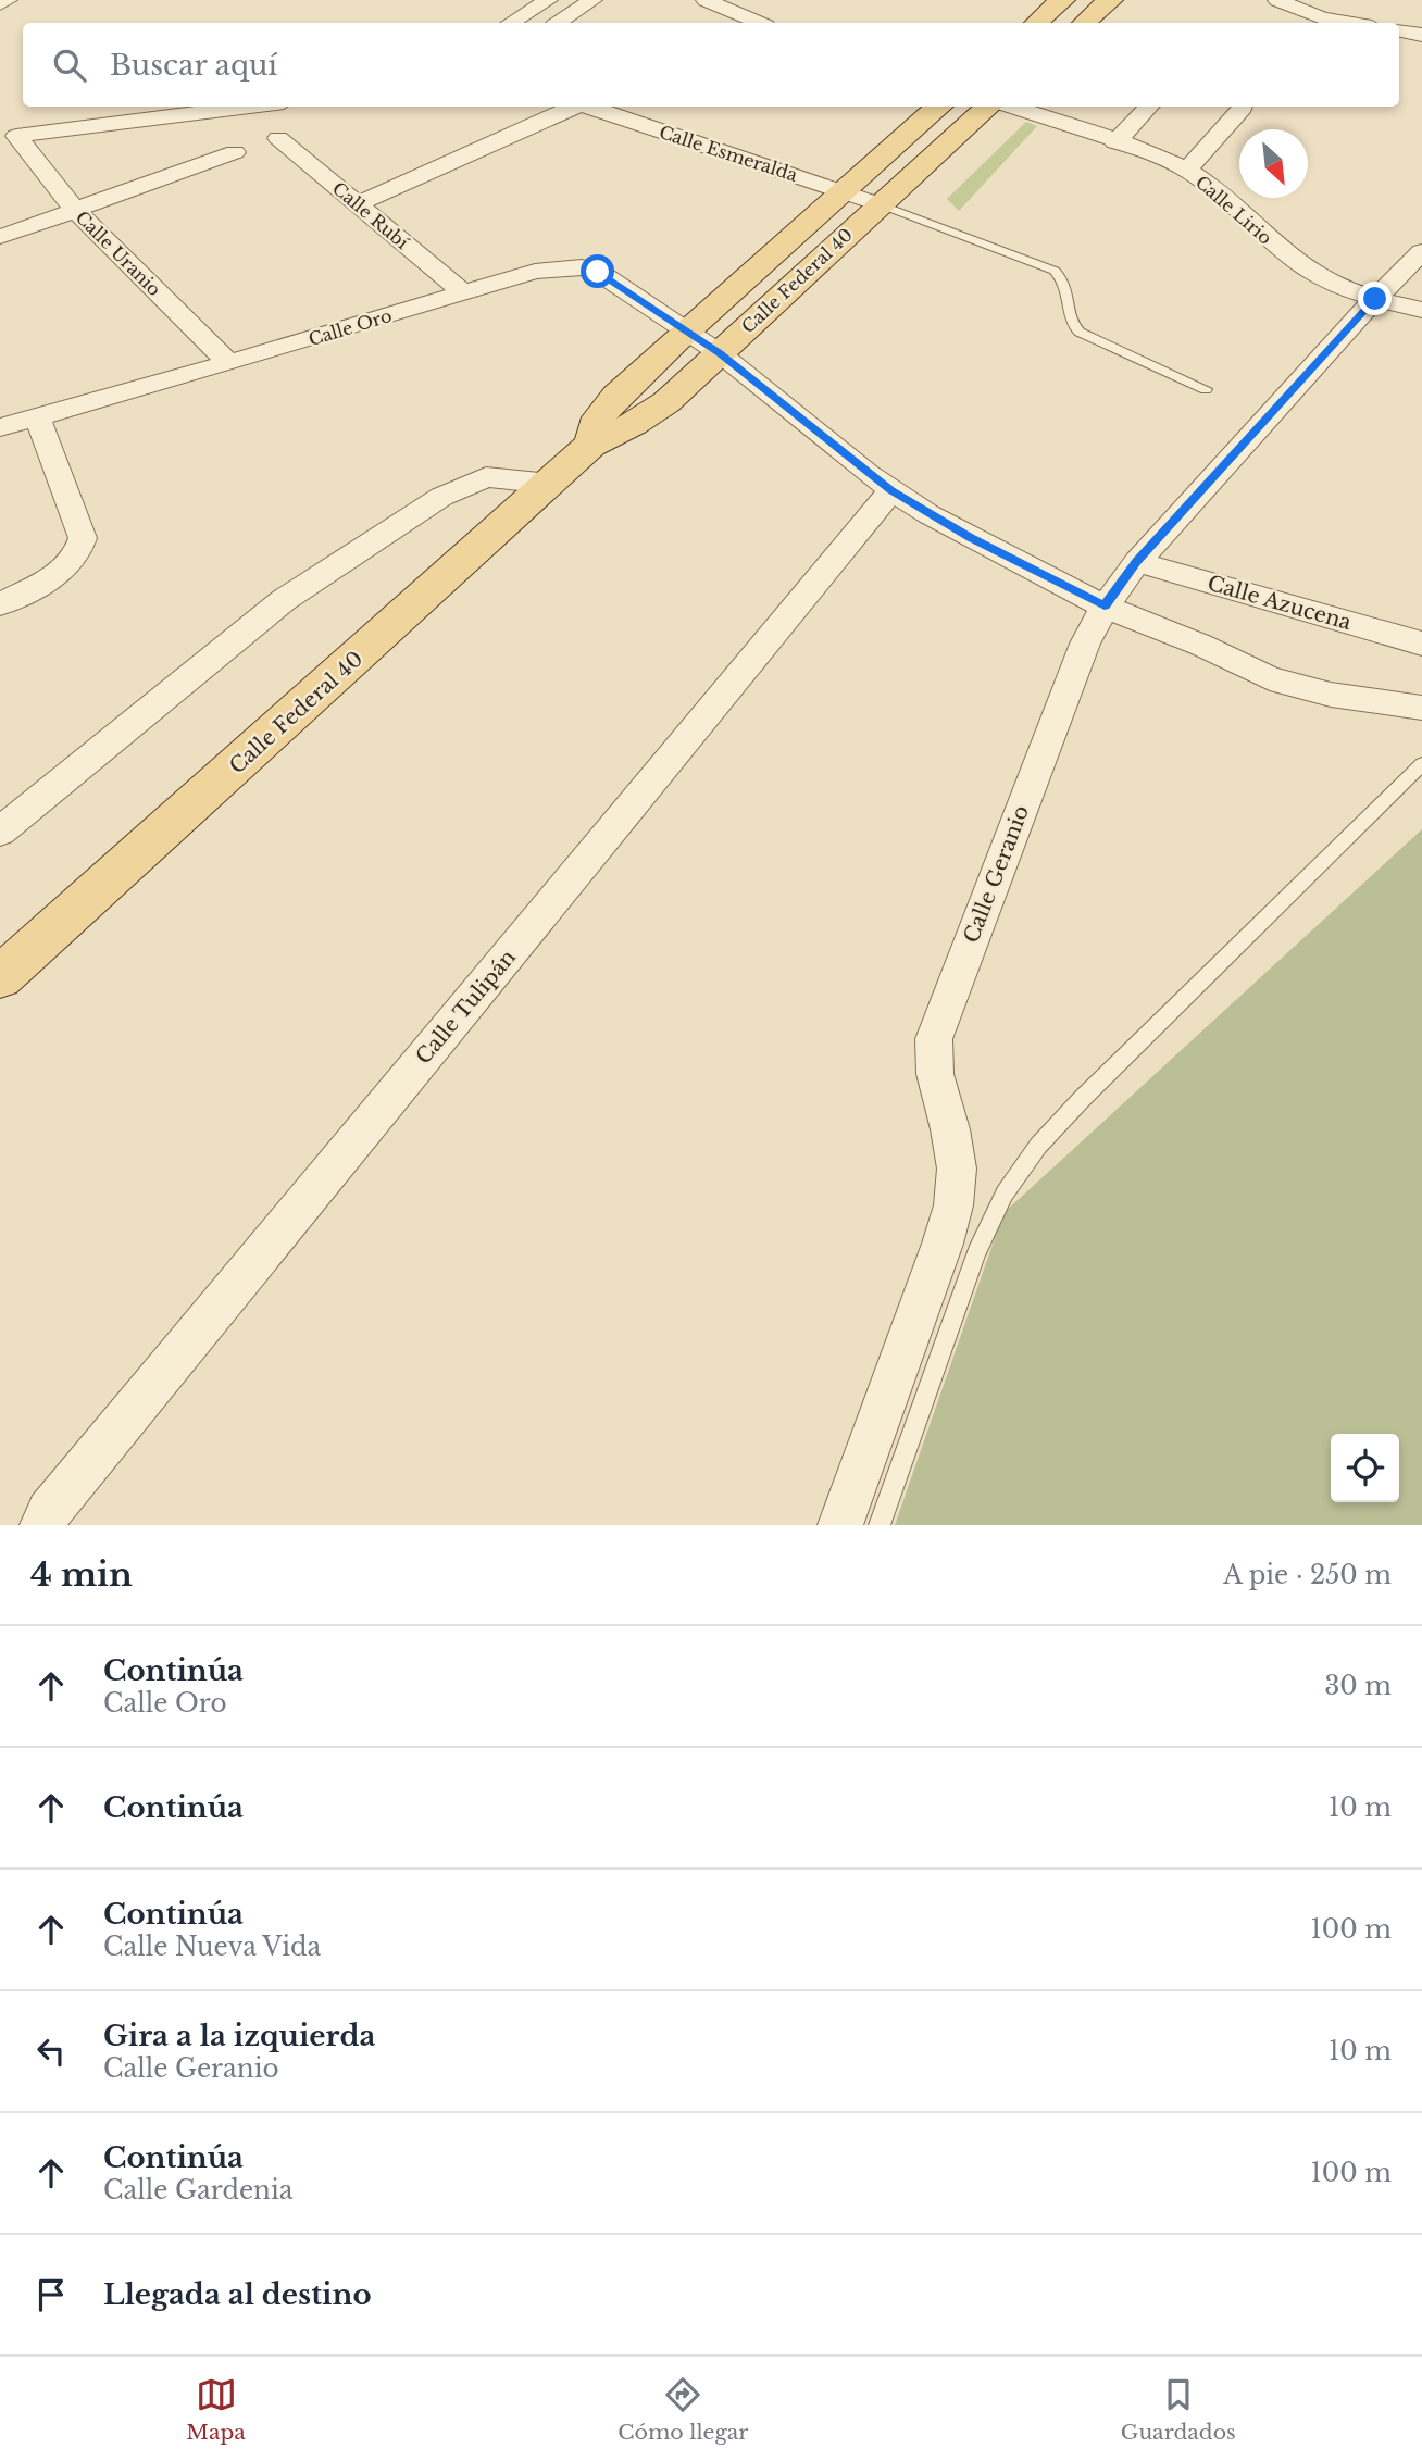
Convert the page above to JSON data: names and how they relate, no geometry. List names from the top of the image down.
{
  "streets": {
    "main road": ["Calle Federal 40"],
    "street": [
      "Calle Esmeralda",
      "Calle Lirio",
      "Calle Rubí",
      "Calle Uranio",
      "Calle Oro",
      "Calle Azucena",
      "Calle Geranio",
      "Calle Tulipán"
    ]
  },
  "crossings": [
    ["Calle Esmeralda", "Calle Federal 40"],
    ["Calle Lirio", "Calle Geranio"],
    ["Calle Rubí", "Calle Oro"],
    ["Calle Uranio", "Calle Oro"],
    ["Calle Federal 40", "Calle Oro"],
    ["Calle Oro", "Calle Geranio"],
    ["Calle Oro", "Calle Tulipán"],
    ["Calle Azucena", "Calle Geranio"]
  ],
  "north": "bottom right",
  "page": {
    "search": "Buscar aquí",
    "heading": ["4 min", "A pie · 250 m"],
    "list": [
      ["Continúa", "Calle Oro", "30 m"],
      ["Continúa", "10 m"],
      ["Continúa", "Calle Nueva Vida", "100 m"],
      ["Gira a la izquierda", "Calle Geranio", "10 m"],
      ["Continúa", "Calle Gardenia", "100 m"],
      "Llegada al destino"
    ],
    "nav": ["Mapa", "Cómo llegar", "Guardados"]
  }
}
